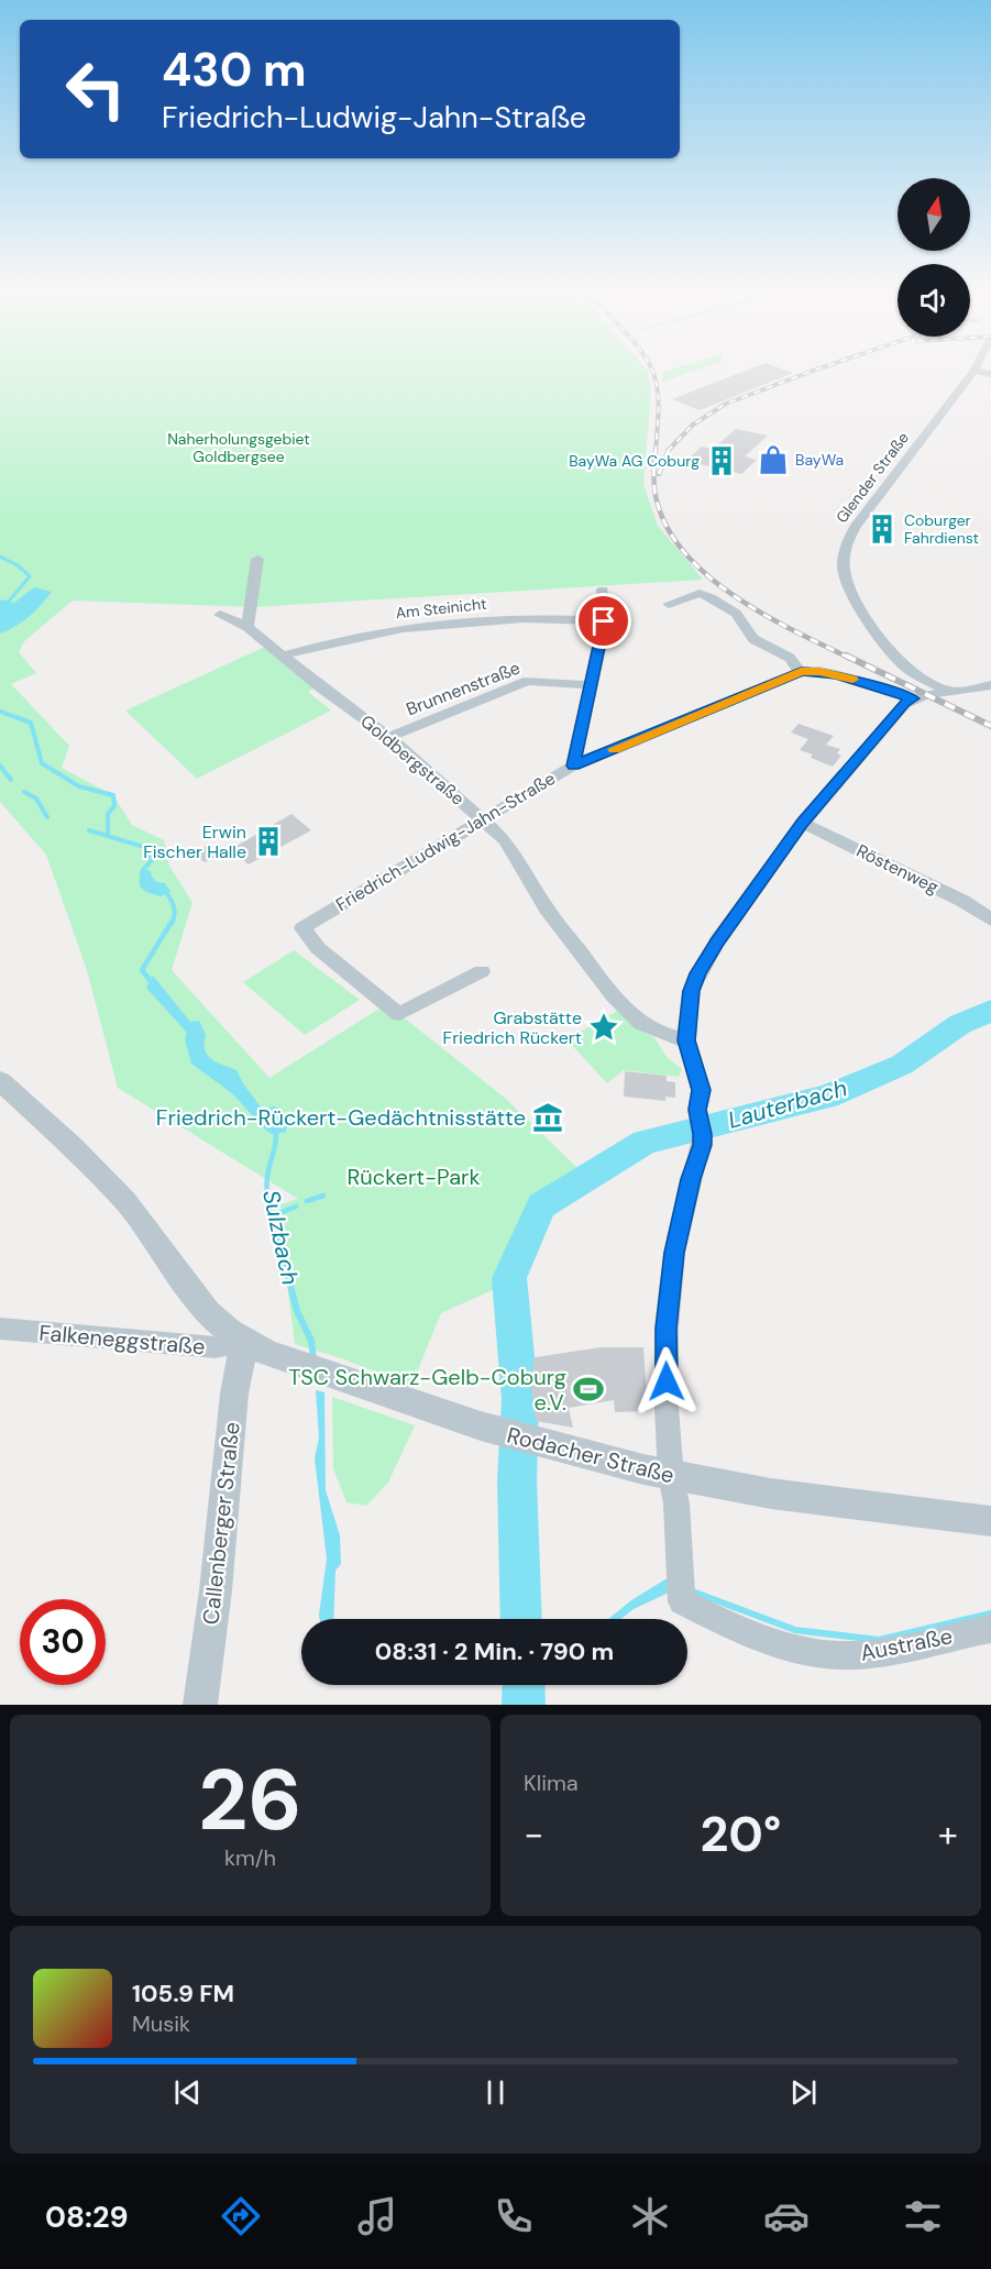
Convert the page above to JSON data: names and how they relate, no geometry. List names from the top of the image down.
{
  "streets": {
    "street": [
      "Glender Straße",
      "Am Steinicht",
      "Brunnenstraße",
      "Goldbergstraße",
      "Friedrich-Ludwig-Jahn-Straße",
      "Röstenweg",
      "Falkeneggstraße",
      "Rodacher Straße",
      "Callenberger Straße",
      "Austraße"
    ]
  },
  "crossings": [
    ["Am Steinicht", "Goldbergstraße"],
    ["Brunnenstraße", "Goldbergstraße"],
    ["Goldbergstraße", "Friedrich-Ludwig-Jahn-Straße"],
    ["Goldbergstraße", "Austraße"],
    ["Falkeneggstraße", "Rodacher Straße"],
    ["Falkeneggstraße", "Callenberger Straße"],
    ["Rodacher Straße", "Callenberger Straße"],
    ["Rodacher Straße", "Austraße"]
  ],
  "water": ["Lauterbach", "Sulzbach"],
  "parks": ["Naherholungsgebiet Goldbergsee", "Rückert-Park"],
  "places": {
    "shop": ["BayWa"],
    "building": ["BayWa AG Coburg", "Coburger Fahrdienst", "Erwin Fischer Halle"],
    "place": ["Grabstätte Friedrich Rückert"],
    "museum": ["Friedrich-Rückert-Gedächtnisstätte"],
    "sports": ["TSC Schwarz-Gelb-Coburg e.V."]
  },
  "north": "top",
  "page": {
    "turn": ["430 m", "Friedrich-Ludwig-Jahn-Straße"],
    "limit": "30",
    "trip": "08:31 · 2 Min. · 790 m",
    "tile": [
      ["26", "km/h"],
      "Klima"
    ],
    "heat": ["−", "20°", "+"],
    "song": ["105.9 FM", "Musik"],
    "tabs": "08:29"
  }
}
